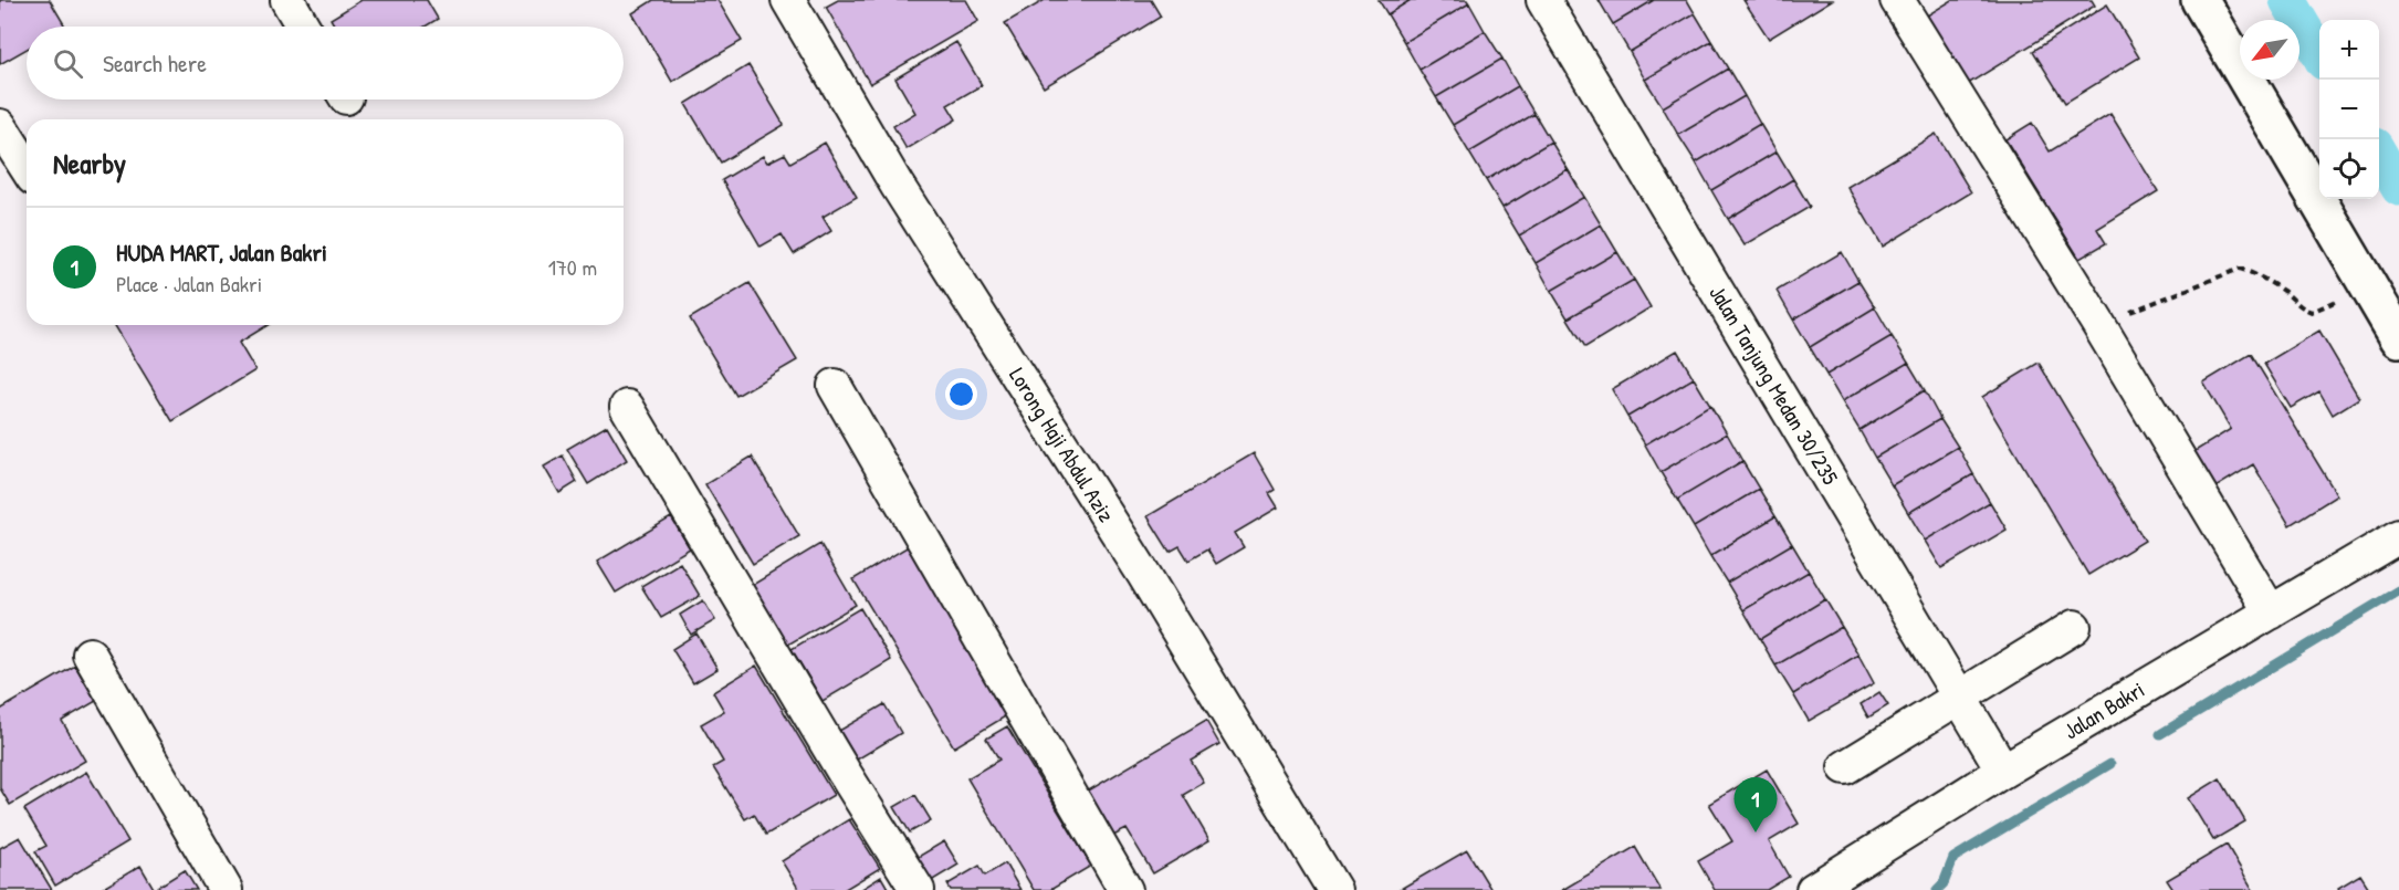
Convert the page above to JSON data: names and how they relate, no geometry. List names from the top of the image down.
{
  "streets": {
    "street": ["Jalan Tanjung Medan 30/235", "Lorong Haji Abdul Aziz", "Jalan Bakri"]
  },
  "crossings": [
    ["Jalan Tanjung Medan 30/235", "Jalan Bakri"]
  ],
  "north": "bottom left",
  "page": {
    "map_buttons": ["+", "−"],
    "search": "Search here",
    "heading": "Nearby",
    "list": [
      {
        "mark": "1",
        "name": "HUDA MART, Jalan Bakri",
        "note": "Place · Jalan Bakri",
        "value": "170 m"
      }
    ],
    "pins": "1"
  }
}
